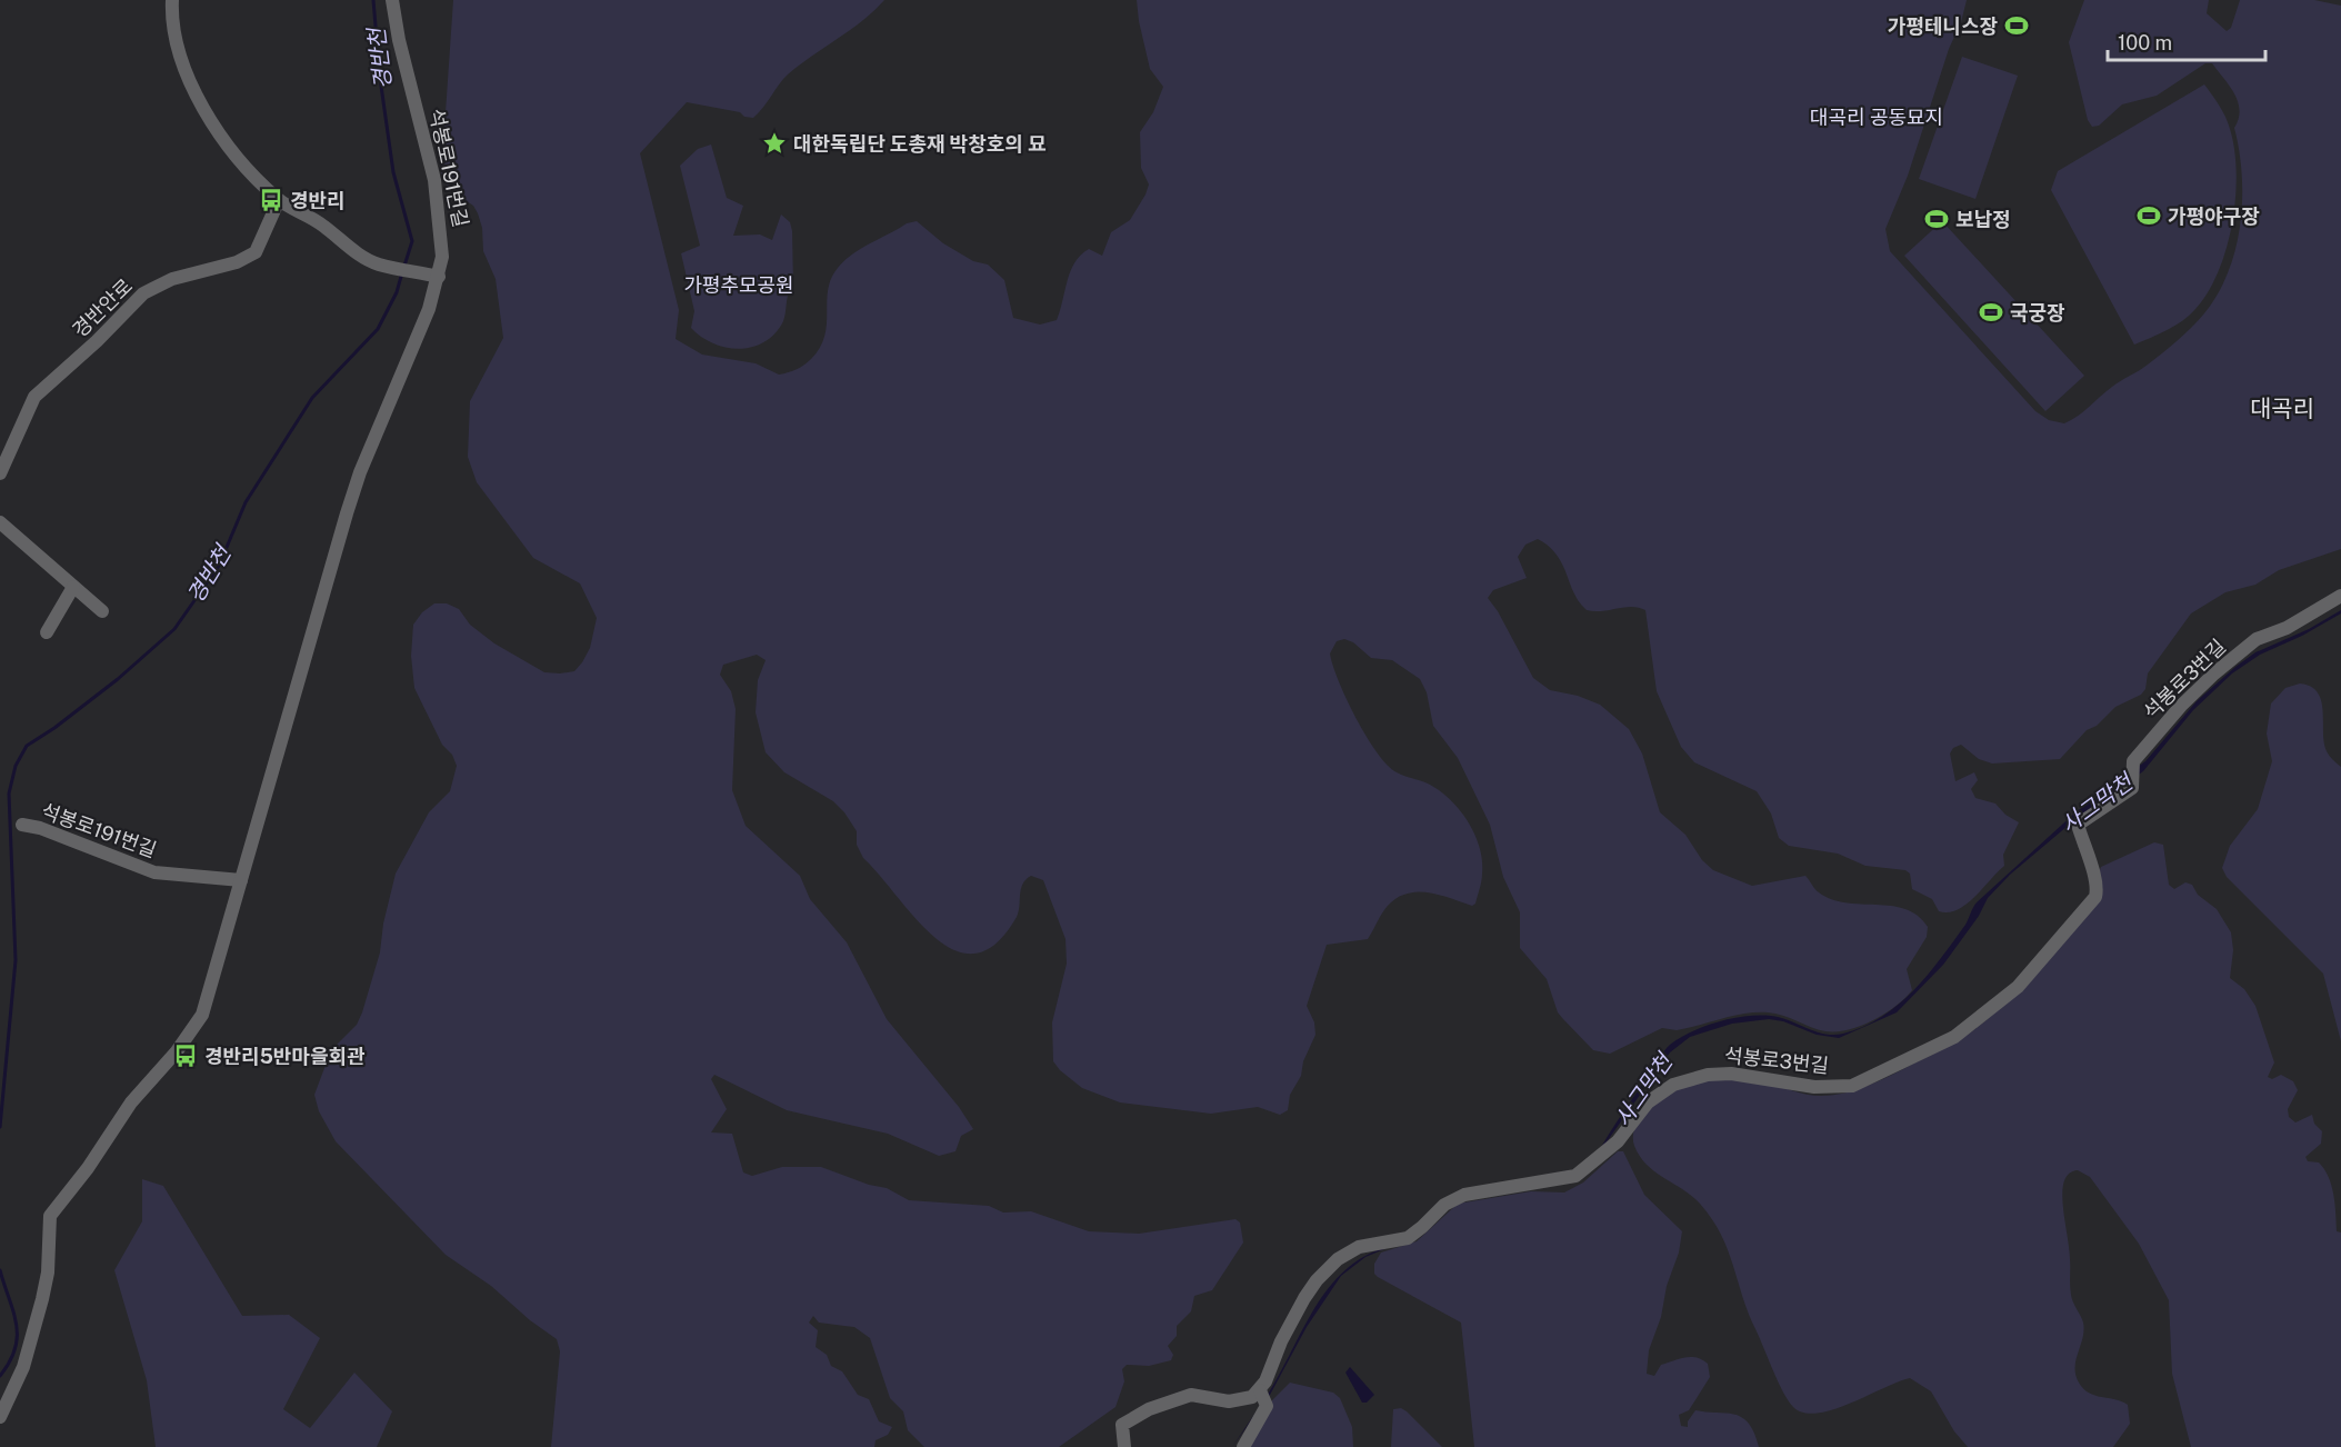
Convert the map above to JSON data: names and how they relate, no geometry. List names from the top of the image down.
{
  "streets": {
    "street": ["석봉로191번길", "경반안로", "석봉로3번길"]
  },
  "districts": ["대곡리"],
  "water": ["경반천", "사그막천"],
  "parks": ["대곡리 공동묘지", "가평추모공원"],
  "places": {
    "sports": [
      "가평테니스장",
      "가평야구장",
      "보납정",
      "국궁장"
    ],
    "place": ["대한독립단 도총재 박창호의 묘"],
    "bus stop": ["경반리", "경반리5반마을회관"]
  },
  "scale_bar": "100 m"
}
